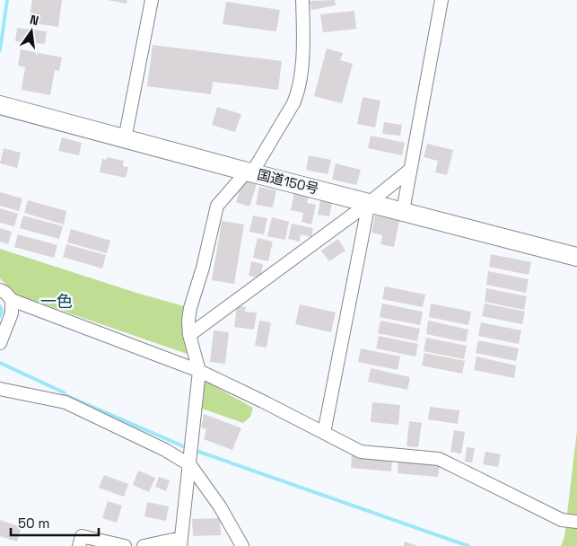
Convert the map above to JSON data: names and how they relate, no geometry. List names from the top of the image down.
{
  "streets": {
    "highway": ["国道150号"]
  },
  "districts": ["一色"],
  "scale_bar": "50 m",
  "north": "top"
}
